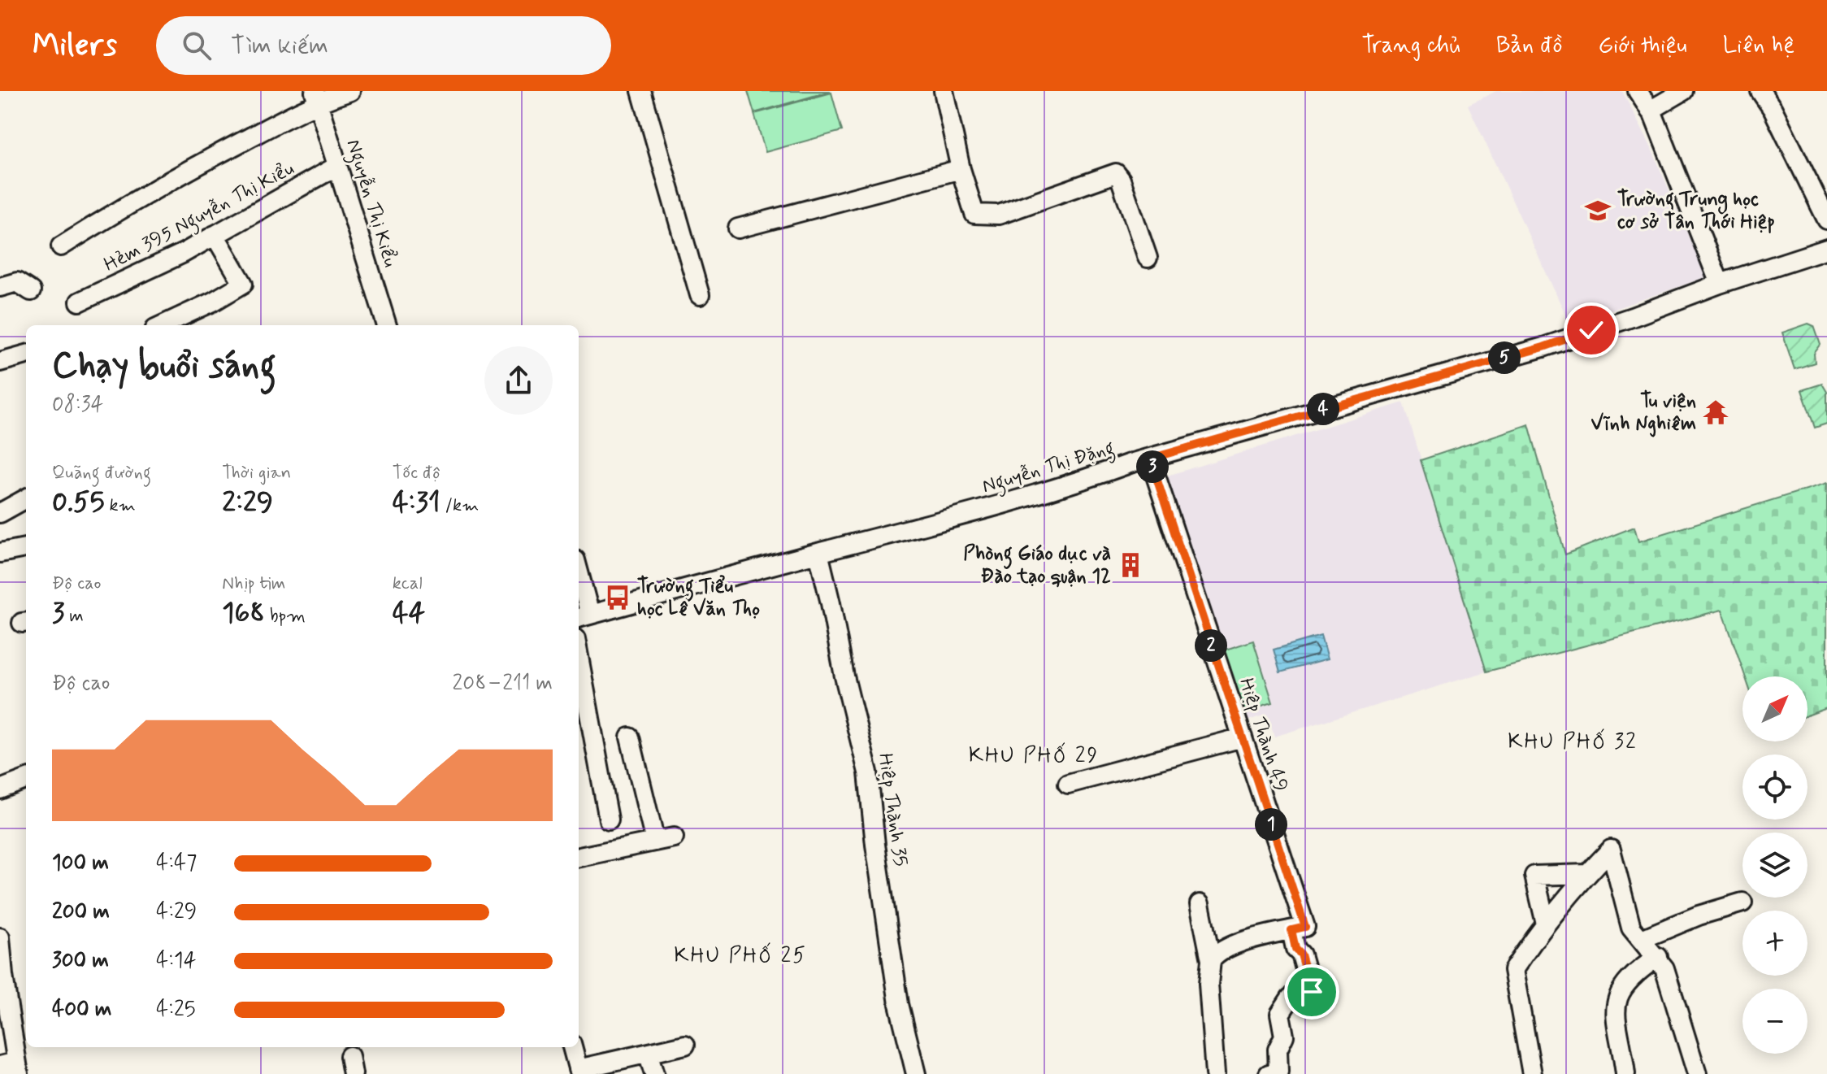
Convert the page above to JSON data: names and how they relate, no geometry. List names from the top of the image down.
{
  "streets": {
    "street": [
      "Nguyễn Thị Kiểu",
      "Hẻm 395 Nguyễn Thị Kiểu",
      "Nguyễn Thị Đặng",
      "Hiệp Thành 49",
      "Hiệp Thành 35"
    ]
  },
  "crossings": [
    ["Nguyễn Thị Kiểu", "Hẻm 395 Nguyễn Thị Kiểu"],
    ["Nguyễn Thị Đặng", "Hiệp Thành 49"],
    ["Nguyễn Thị Đặng", "Hiệp Thành 35"]
  ],
  "districts": ["KHU PHỐ 32", "KHU PHỐ 29", "KHU PHỐ 25"],
  "places": {
    "school or university": ["Trường Trung học cơ sở Tân Thới Hiệp"],
    "temple": ["Tu viện Vĩnh Nghiêm"],
    "building": ["Phòng Giáo dục và Đào tạo quận 12"],
    "bus stop": ["Trường Tiểu học Lê Văn Thọ"]
  },
  "north": "top right",
  "page": {
    "header": "Milers",
    "search": "Tìm kiếm",
    "nav": [
      "Trang chủ",
      "Bản đồ",
      "Giới thiệu",
      "Liên hệ"
    ],
    "heading": ["Chạy buổi sáng", "08:34"],
    "pins": [
      "5",
      "4",
      "3",
      "2",
      "1"
    ],
    "stats": [
      ["Quãng đường", "0.55 km"],
      ["Thời gian", "2:29"],
      ["Tốc độ", "4:31 /km"],
      ["Độ cao", "3 m"],
      ["Nhịp tim", "168 bpm"],
      ["kcal", "44"]
    ],
    "chart": ["Độ cao", "208–211 m"],
    "map_buttons": ["+", "−"],
    "list": [
      {
        "name": "100 m",
        "note": "4:47"
      },
      {
        "name": "200 m",
        "note": "4:29"
      },
      {
        "name": "300 m",
        "note": "4:14"
      },
      {
        "name": "400 m",
        "note": "4:25"
      }
    ]
  }
}
